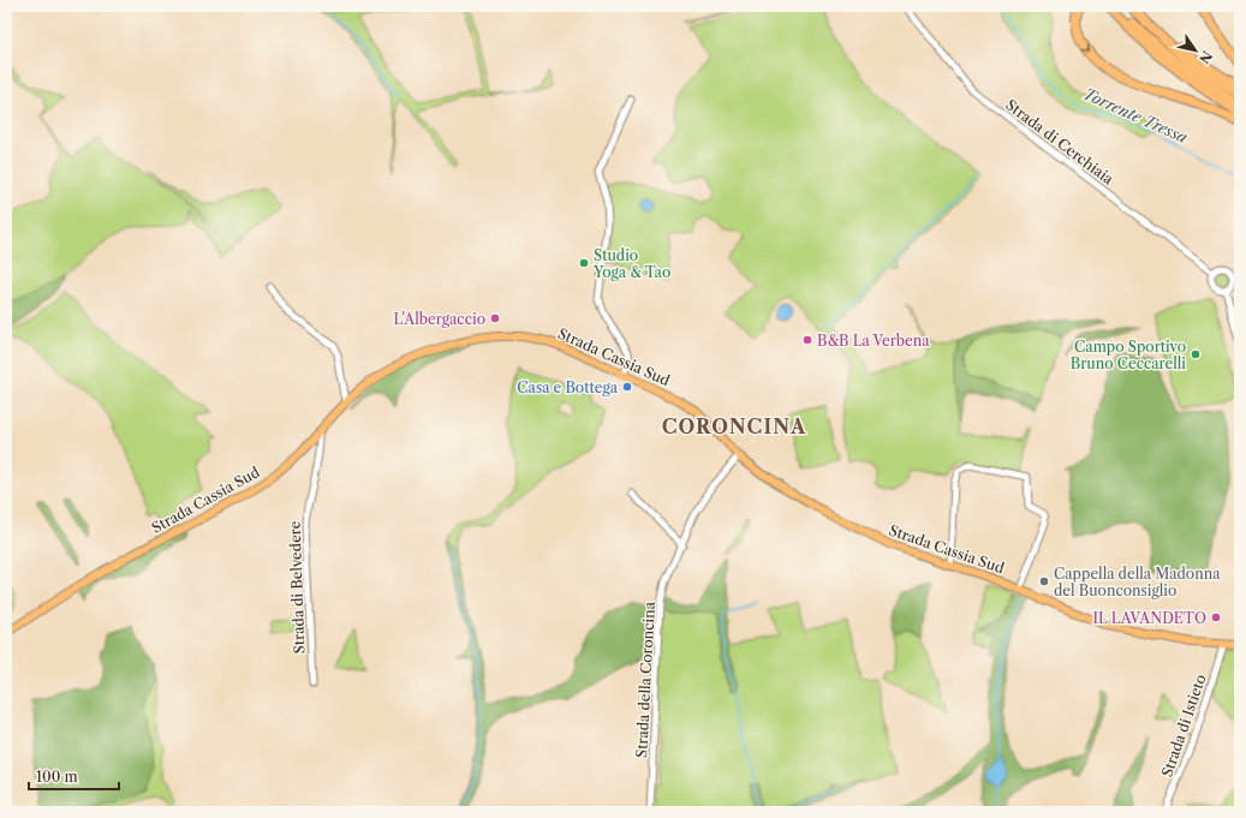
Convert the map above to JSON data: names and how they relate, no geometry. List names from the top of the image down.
{
  "streets": {
    "main road": ["Strada Cassia Sud"],
    "street": [
      "Strada di Cerchiaia",
      "Strada di Belvedere",
      "Strada della Coroncina",
      "Strada di Istieto"
    ]
  },
  "crossings": [
    ["Strada Cassia Sud", "Strada di Belvedere"],
    ["Strada Cassia Sud", "Strada della Coroncina"],
    ["Strada Cassia Sud", "Strada di Istieto"]
  ],
  "districts": ["CORONCINA"],
  "water": ["Torrente Tressa"],
  "places": [
    "Studio Yoga & Tao",
    "L'Albergaccio",
    "B&B La Verbena",
    "Campo Sportivo Bruno Ceccarelli",
    "Casa e Bottega",
    "Cappella della Madonna del Buonconsiglio",
    "IL LAVANDETO"
  ],
  "scale_bar": "100 m",
  "north": "bottom right"
}
